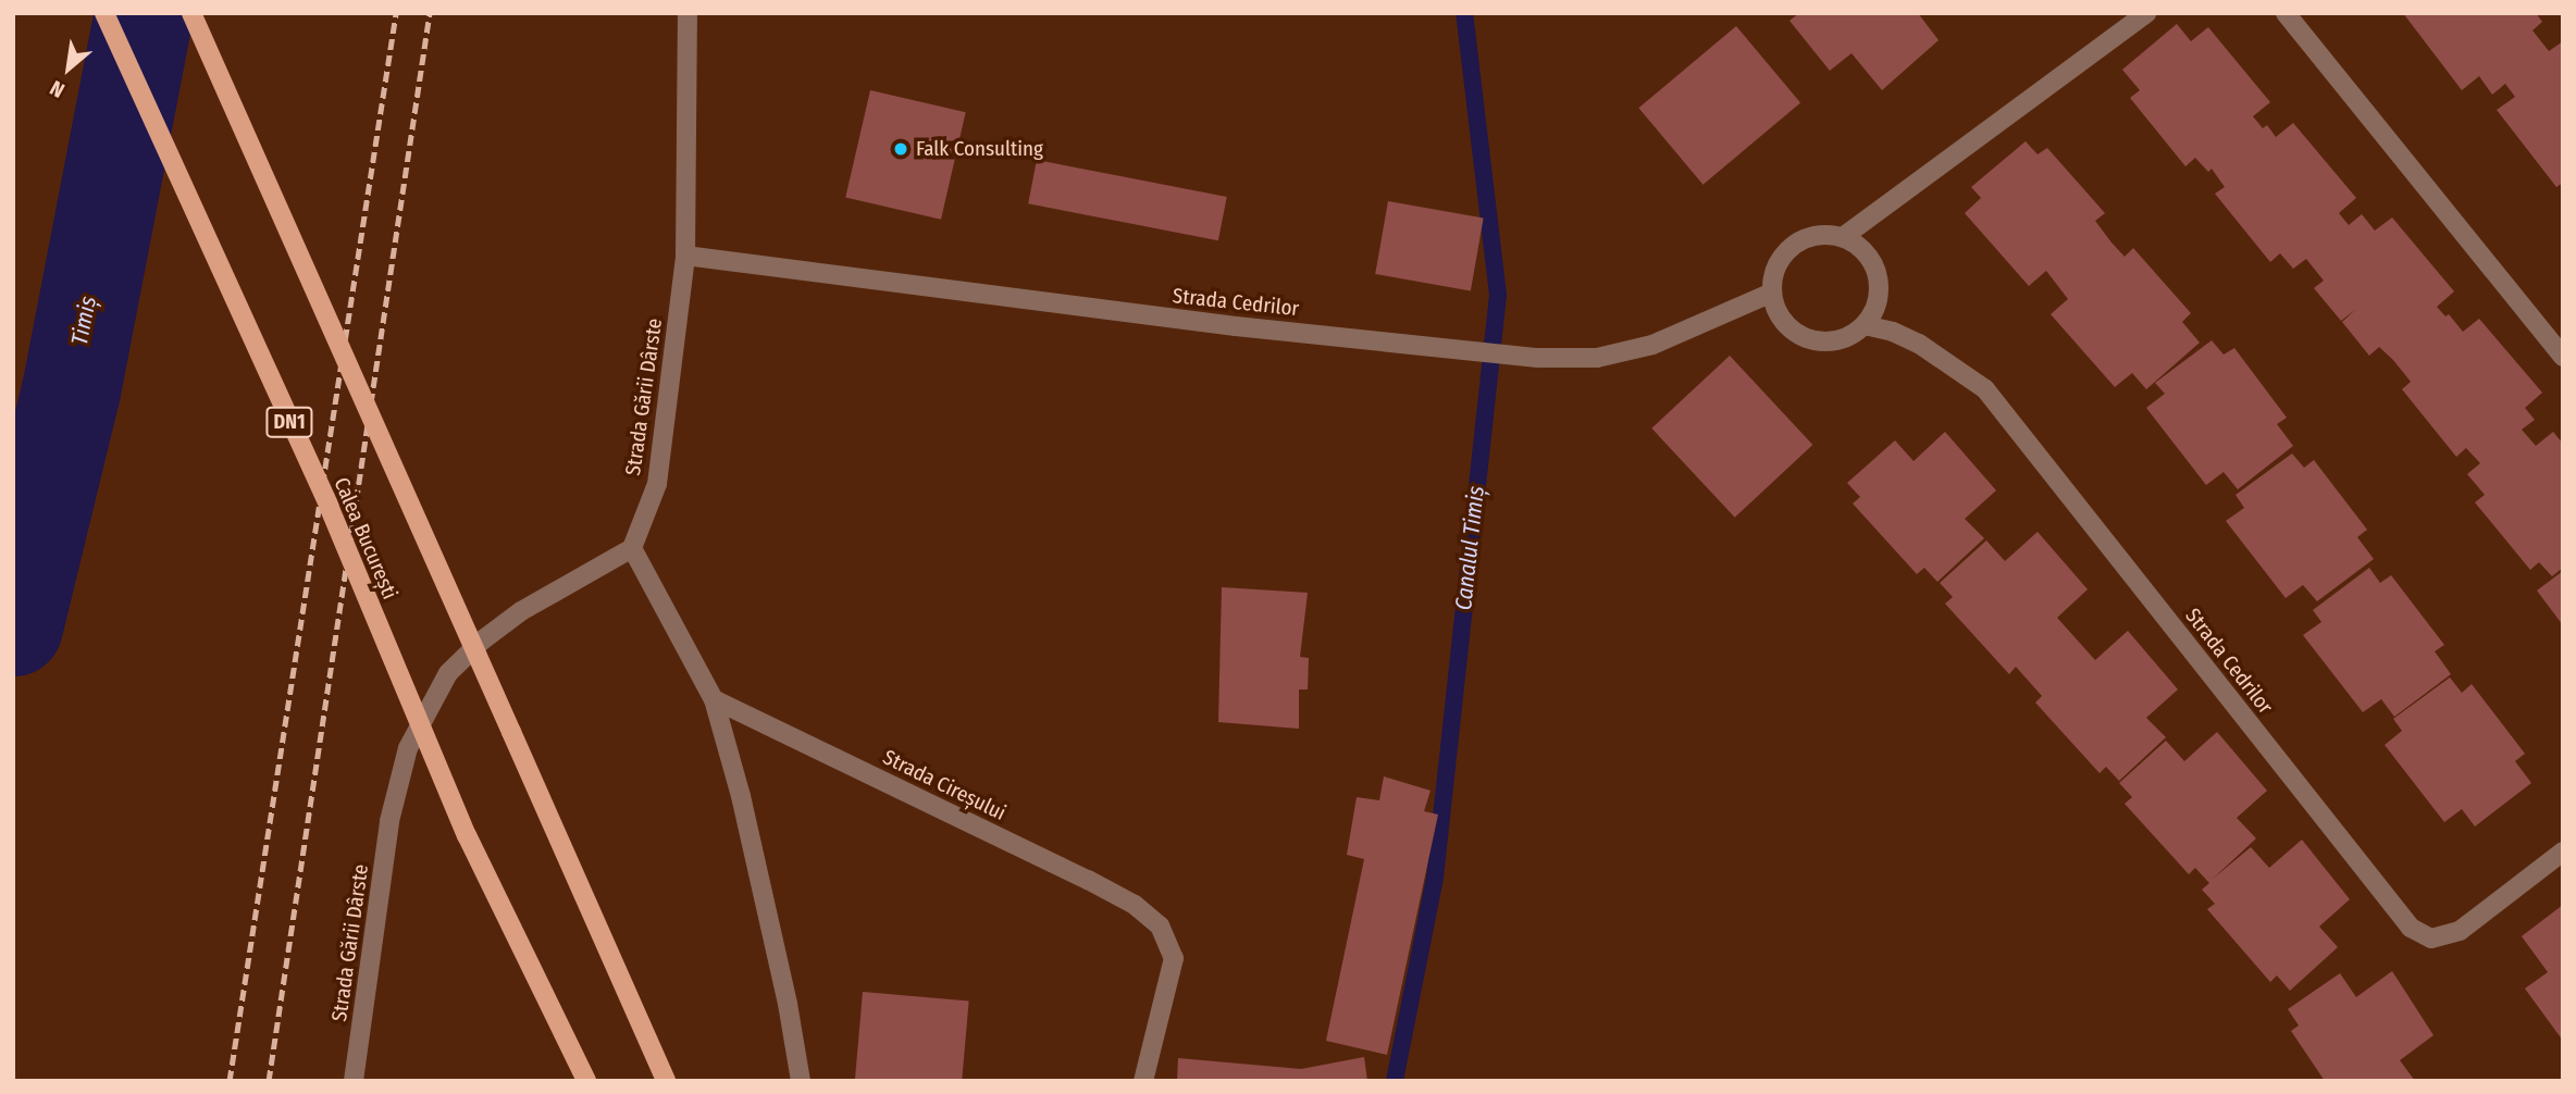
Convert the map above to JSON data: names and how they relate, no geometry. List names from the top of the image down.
{
  "streets": {
    "main road": ["DN1", "Calea București"],
    "street": ["Strada Cedrilor", "Strada Gării Dârste", "Strada Cireșului"]
  },
  "crossings": [
    ["Strada Cedrilor", "Strada Gării Dârste"]
  ],
  "water": ["Timiș", "Canalul Timiș"],
  "places": ["Falk Consulting"],
  "north": "bottom left"
}
